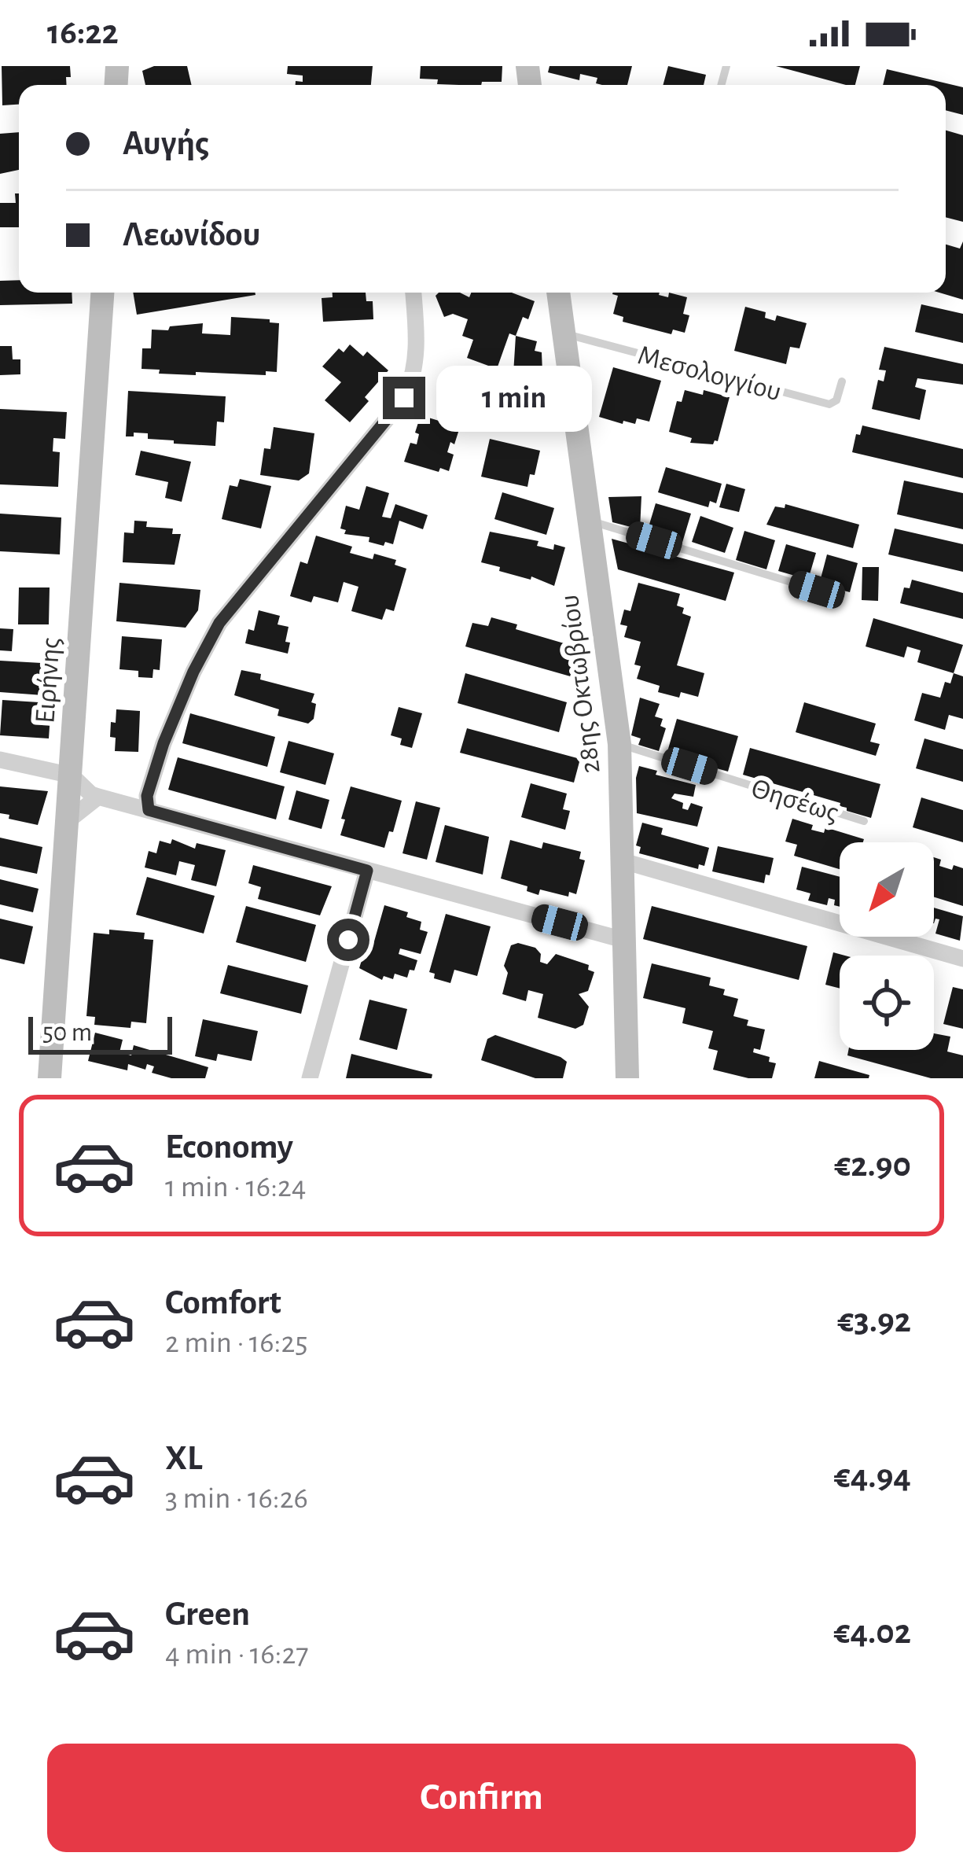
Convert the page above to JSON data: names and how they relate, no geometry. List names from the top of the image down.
{
  "streets": {
    "street": ["Ειρήνης", "28ης Οκτωβρίου"],
    "lane": ["Μεσολογγίου", "Θησέως"]
  },
  "crossings": [
    ["Μεσολογγίου", "28ης Οκτωβρίου"],
    ["28ης Οκτωβρίου", "Θησέως"]
  ],
  "scale_bar": "50 m",
  "north": "bottom left",
  "page": {
    "status": "16:22",
    "banner": ["Αυγής", "Λεωνίδου"],
    "bubble": "1 min",
    "scale": "50 m",
    "list": [
      {
        "name": "Economy",
        "note": "1 min · 16:24",
        "value": "€2.90"
      },
      {
        "name": "Comfort",
        "note": "2 min · 16:25",
        "value": "€3.92"
      },
      {
        "name": "XL",
        "note": "3 min · 16:26",
        "value": "€4.94"
      },
      {
        "name": "Green",
        "note": "4 min · 16:27",
        "value": "€4.02"
      }
    ],
    "buttons": "Confirm"
  }
}
